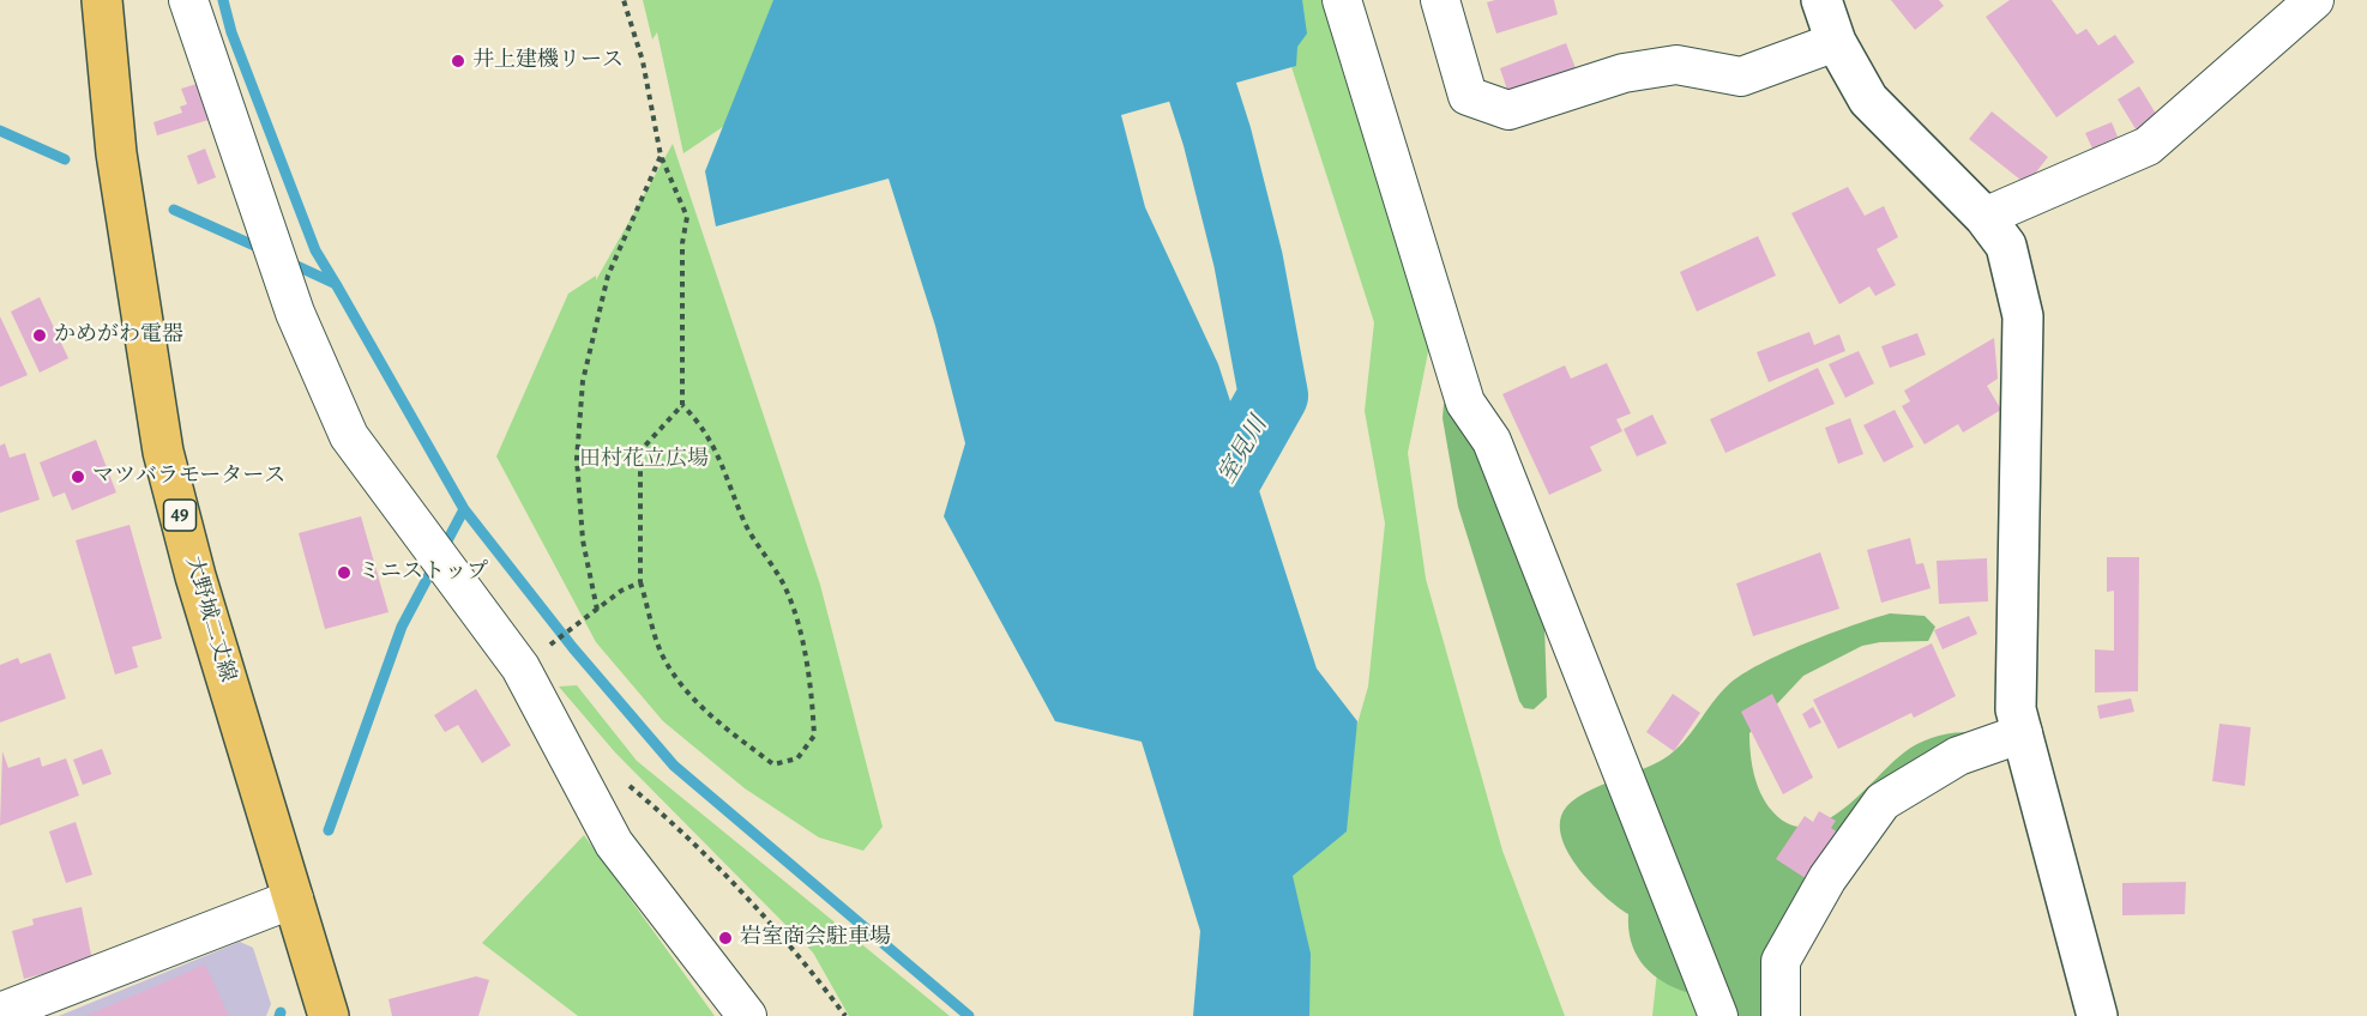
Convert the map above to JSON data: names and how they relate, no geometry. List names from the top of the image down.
{
  "streets": {
    "main road": ["49", "大野城二丈線"]
  },
  "water": ["室見川"],
  "parks": ["田村花立広場"],
  "places": [
    "井上建機リース",
    "かめがわ電器",
    "マツバラモータース",
    "ミニストップ",
    "岩室商会駐車場"
  ]
}
